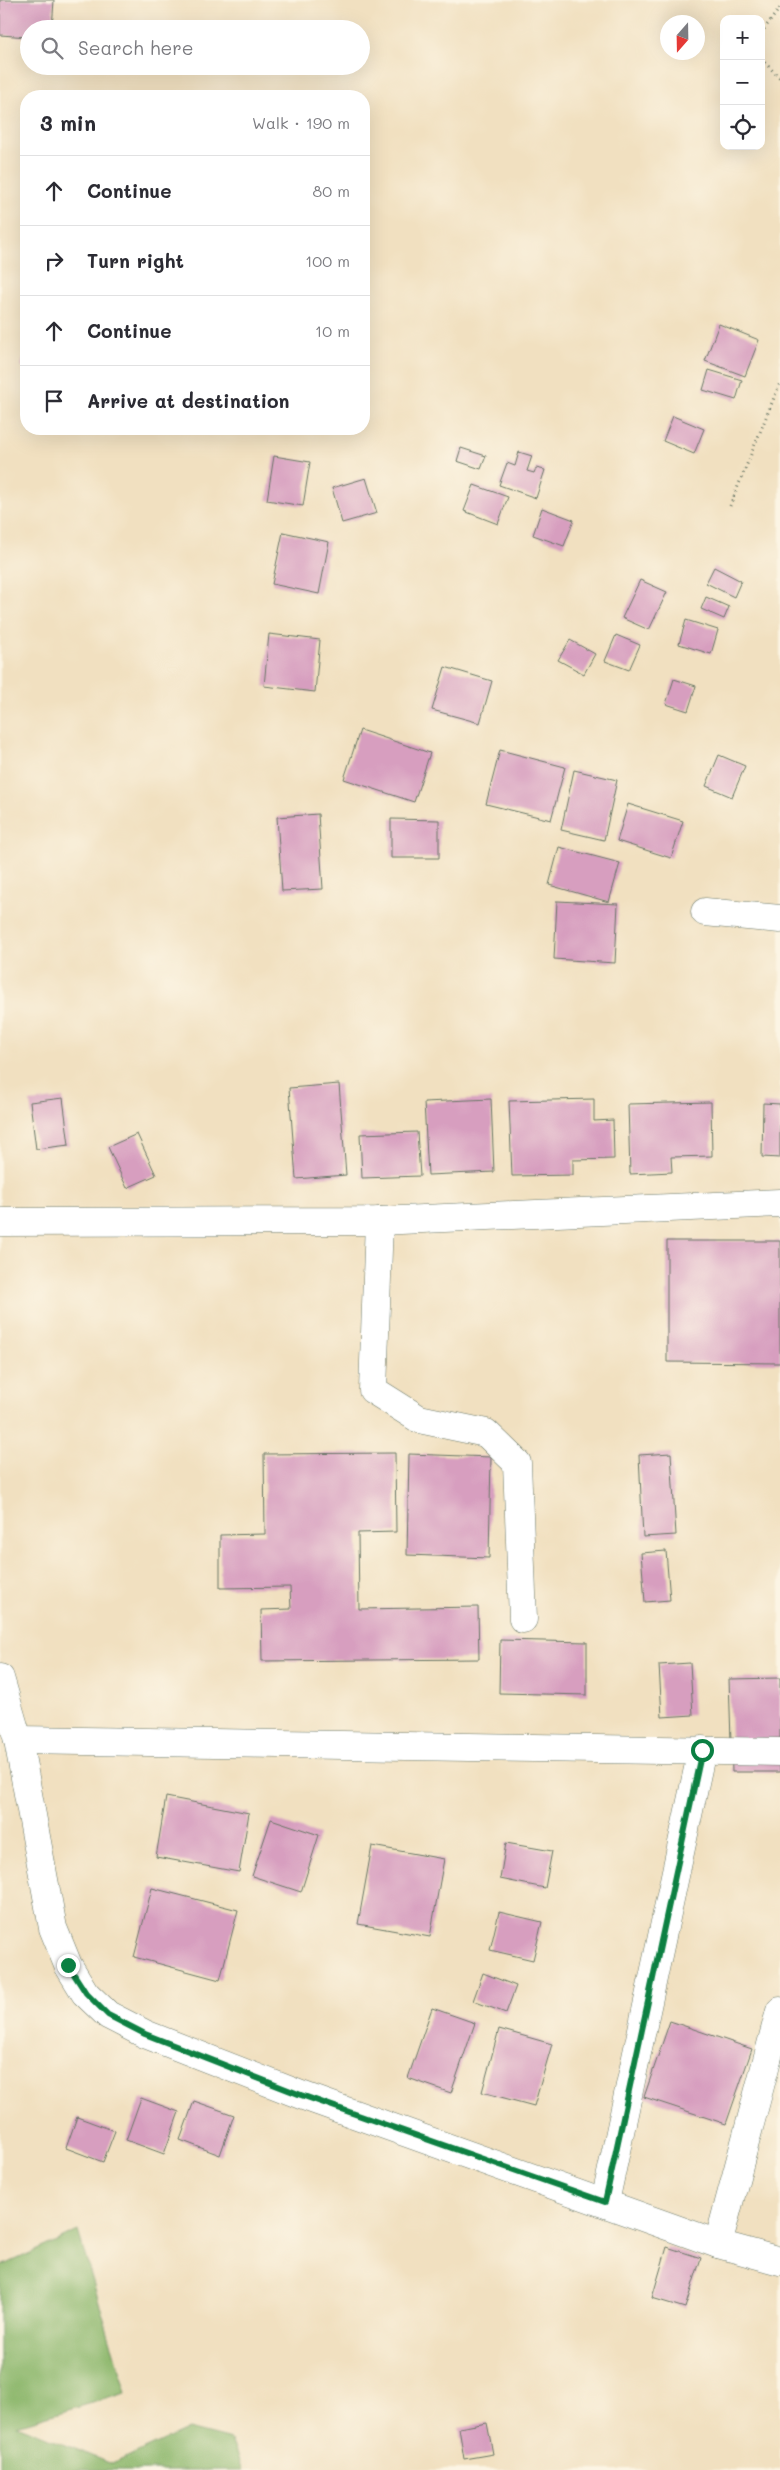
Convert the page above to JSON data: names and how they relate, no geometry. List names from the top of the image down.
{
  "north": "bottom",
  "page": {
    "map_buttons": ["+", "−"],
    "search": "Search here",
    "heading": ["3 min", "Walk · 190 m"],
    "list": [
      ["Continue", "80 m"],
      ["Turn right", "100 m"],
      ["Continue", "10 m"],
      "Arrive at destination"
    ]
  }
}
